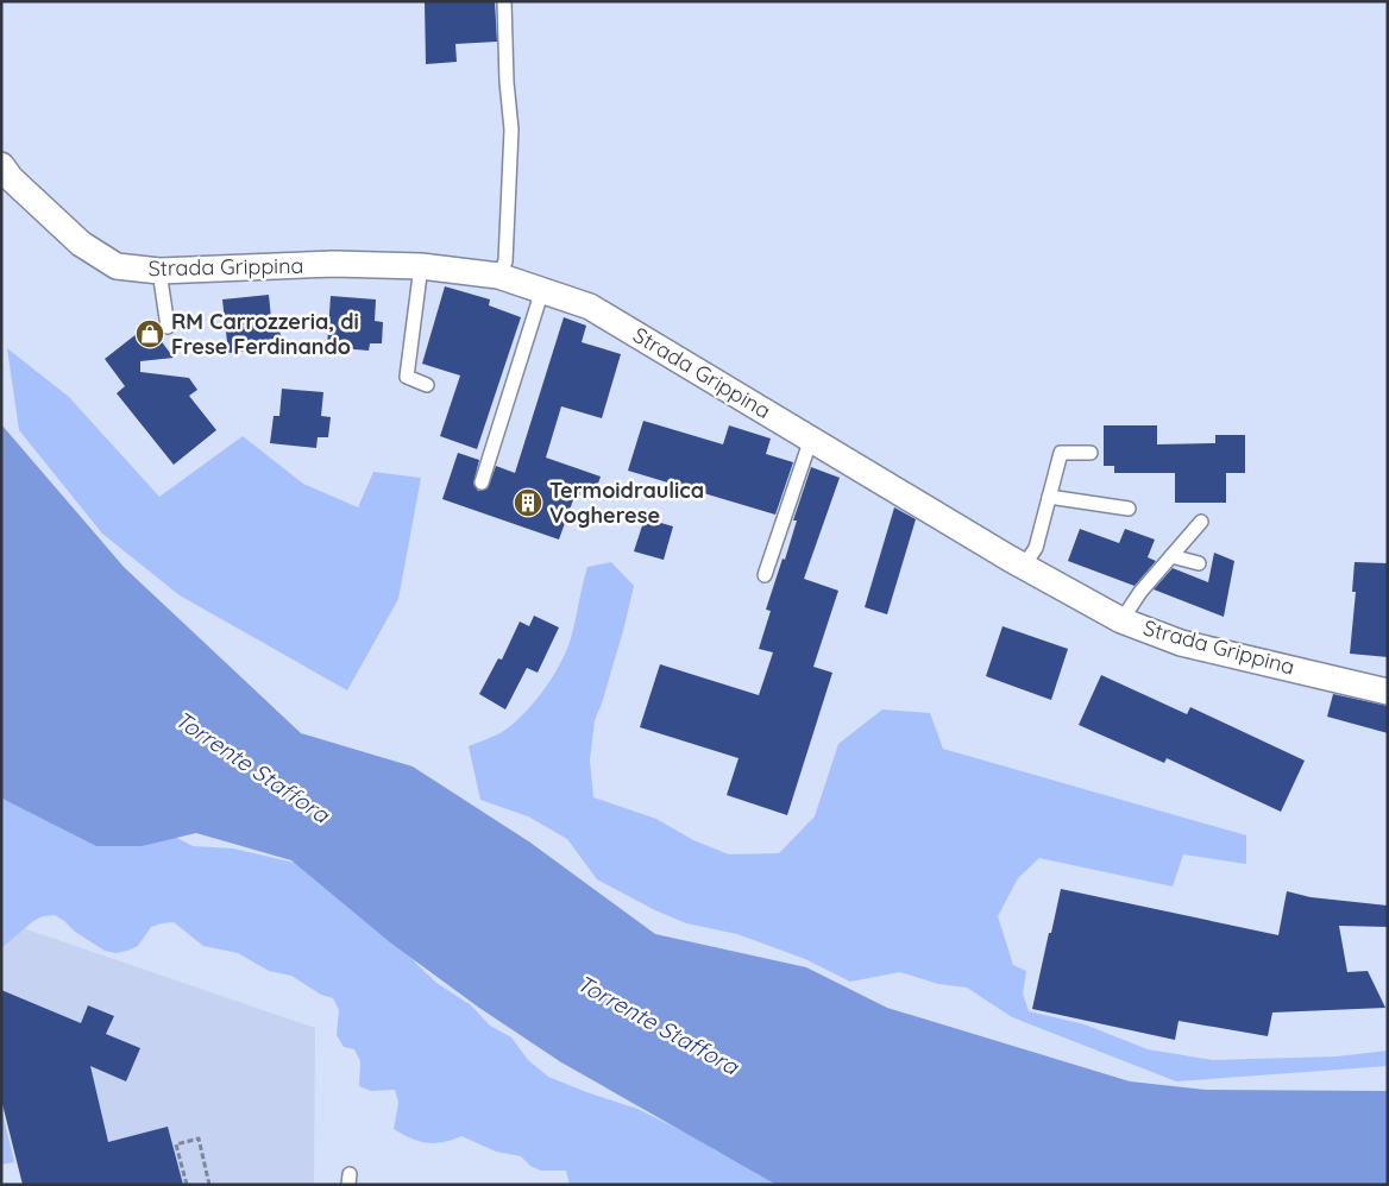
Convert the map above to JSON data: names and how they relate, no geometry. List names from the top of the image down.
{
  "streets": {
    "street": ["Strada Grippina"]
  },
  "water": ["Torrente Staffora"],
  "places": {
    "shop": ["RM Carrozzeria, di Frese Ferdinando"],
    "building": ["Termoidraulica Vogherese"]
  }
}
